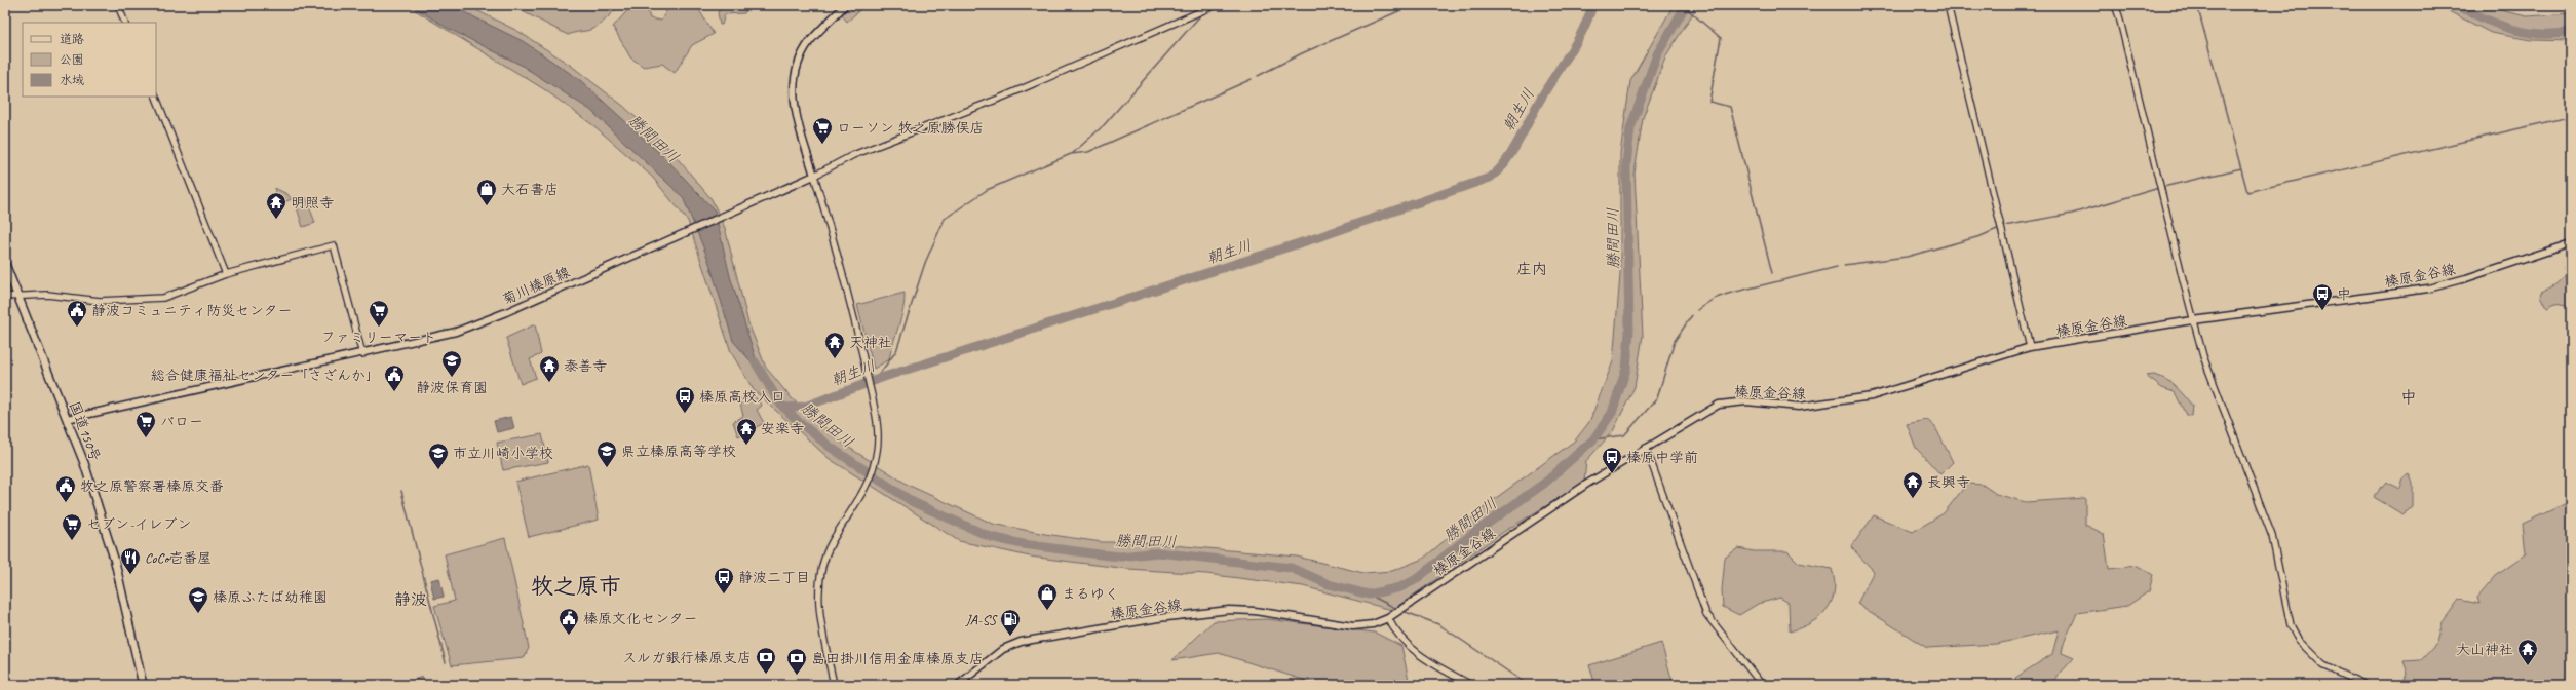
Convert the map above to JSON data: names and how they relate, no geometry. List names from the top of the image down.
{
  "streets": {
    "highway": ["国道150号"],
    "main road": ["榛原金谷線", "菊川榛原線"]
  },
  "crossings": [
    ["菊川榛原線", "国道150号"]
  ],
  "districts": [
    "庄内",
    "中",
    "牧之原市",
    "静波"
  ],
  "water": ["朝生川", "勝間田川"],
  "places": {
    "supermarket": [
      "ローソン 牧之原勝俣店",
      "ファミリーマート",
      "バロー",
      "セブン-イレブン"
    ],
    "shop": ["大石書店", "まるゆく"],
    "temple": [
      "明照寺",
      "天神社",
      "泰善寺",
      "安楽寺",
      "長興寺",
      "大山神社"
    ],
    "bus stop": [
      "中",
      "榛原高校入口",
      "榛原中学前",
      "静波二丁目"
    ],
    "public building": [
      "静波コミュニティ防災センター",
      "総合健康福祉センター「さざんか」",
      "牧之原警察署榛原交番",
      "榛原文化センター"
    ],
    "school or university": [
      "静波保育園",
      "県立榛原高等学校",
      "市立川崎小学校",
      "榛原ふたば幼稚園"
    ],
    "restaurant": ["CoCo壱番屋"],
    "fuel station": ["JA-SS"],
    "bank": ["スルガ銀行榛原支店", "島田掛川信用金庫榛原支店"]
  },
  "legend": ["道路", "公園", "水域"]
}
